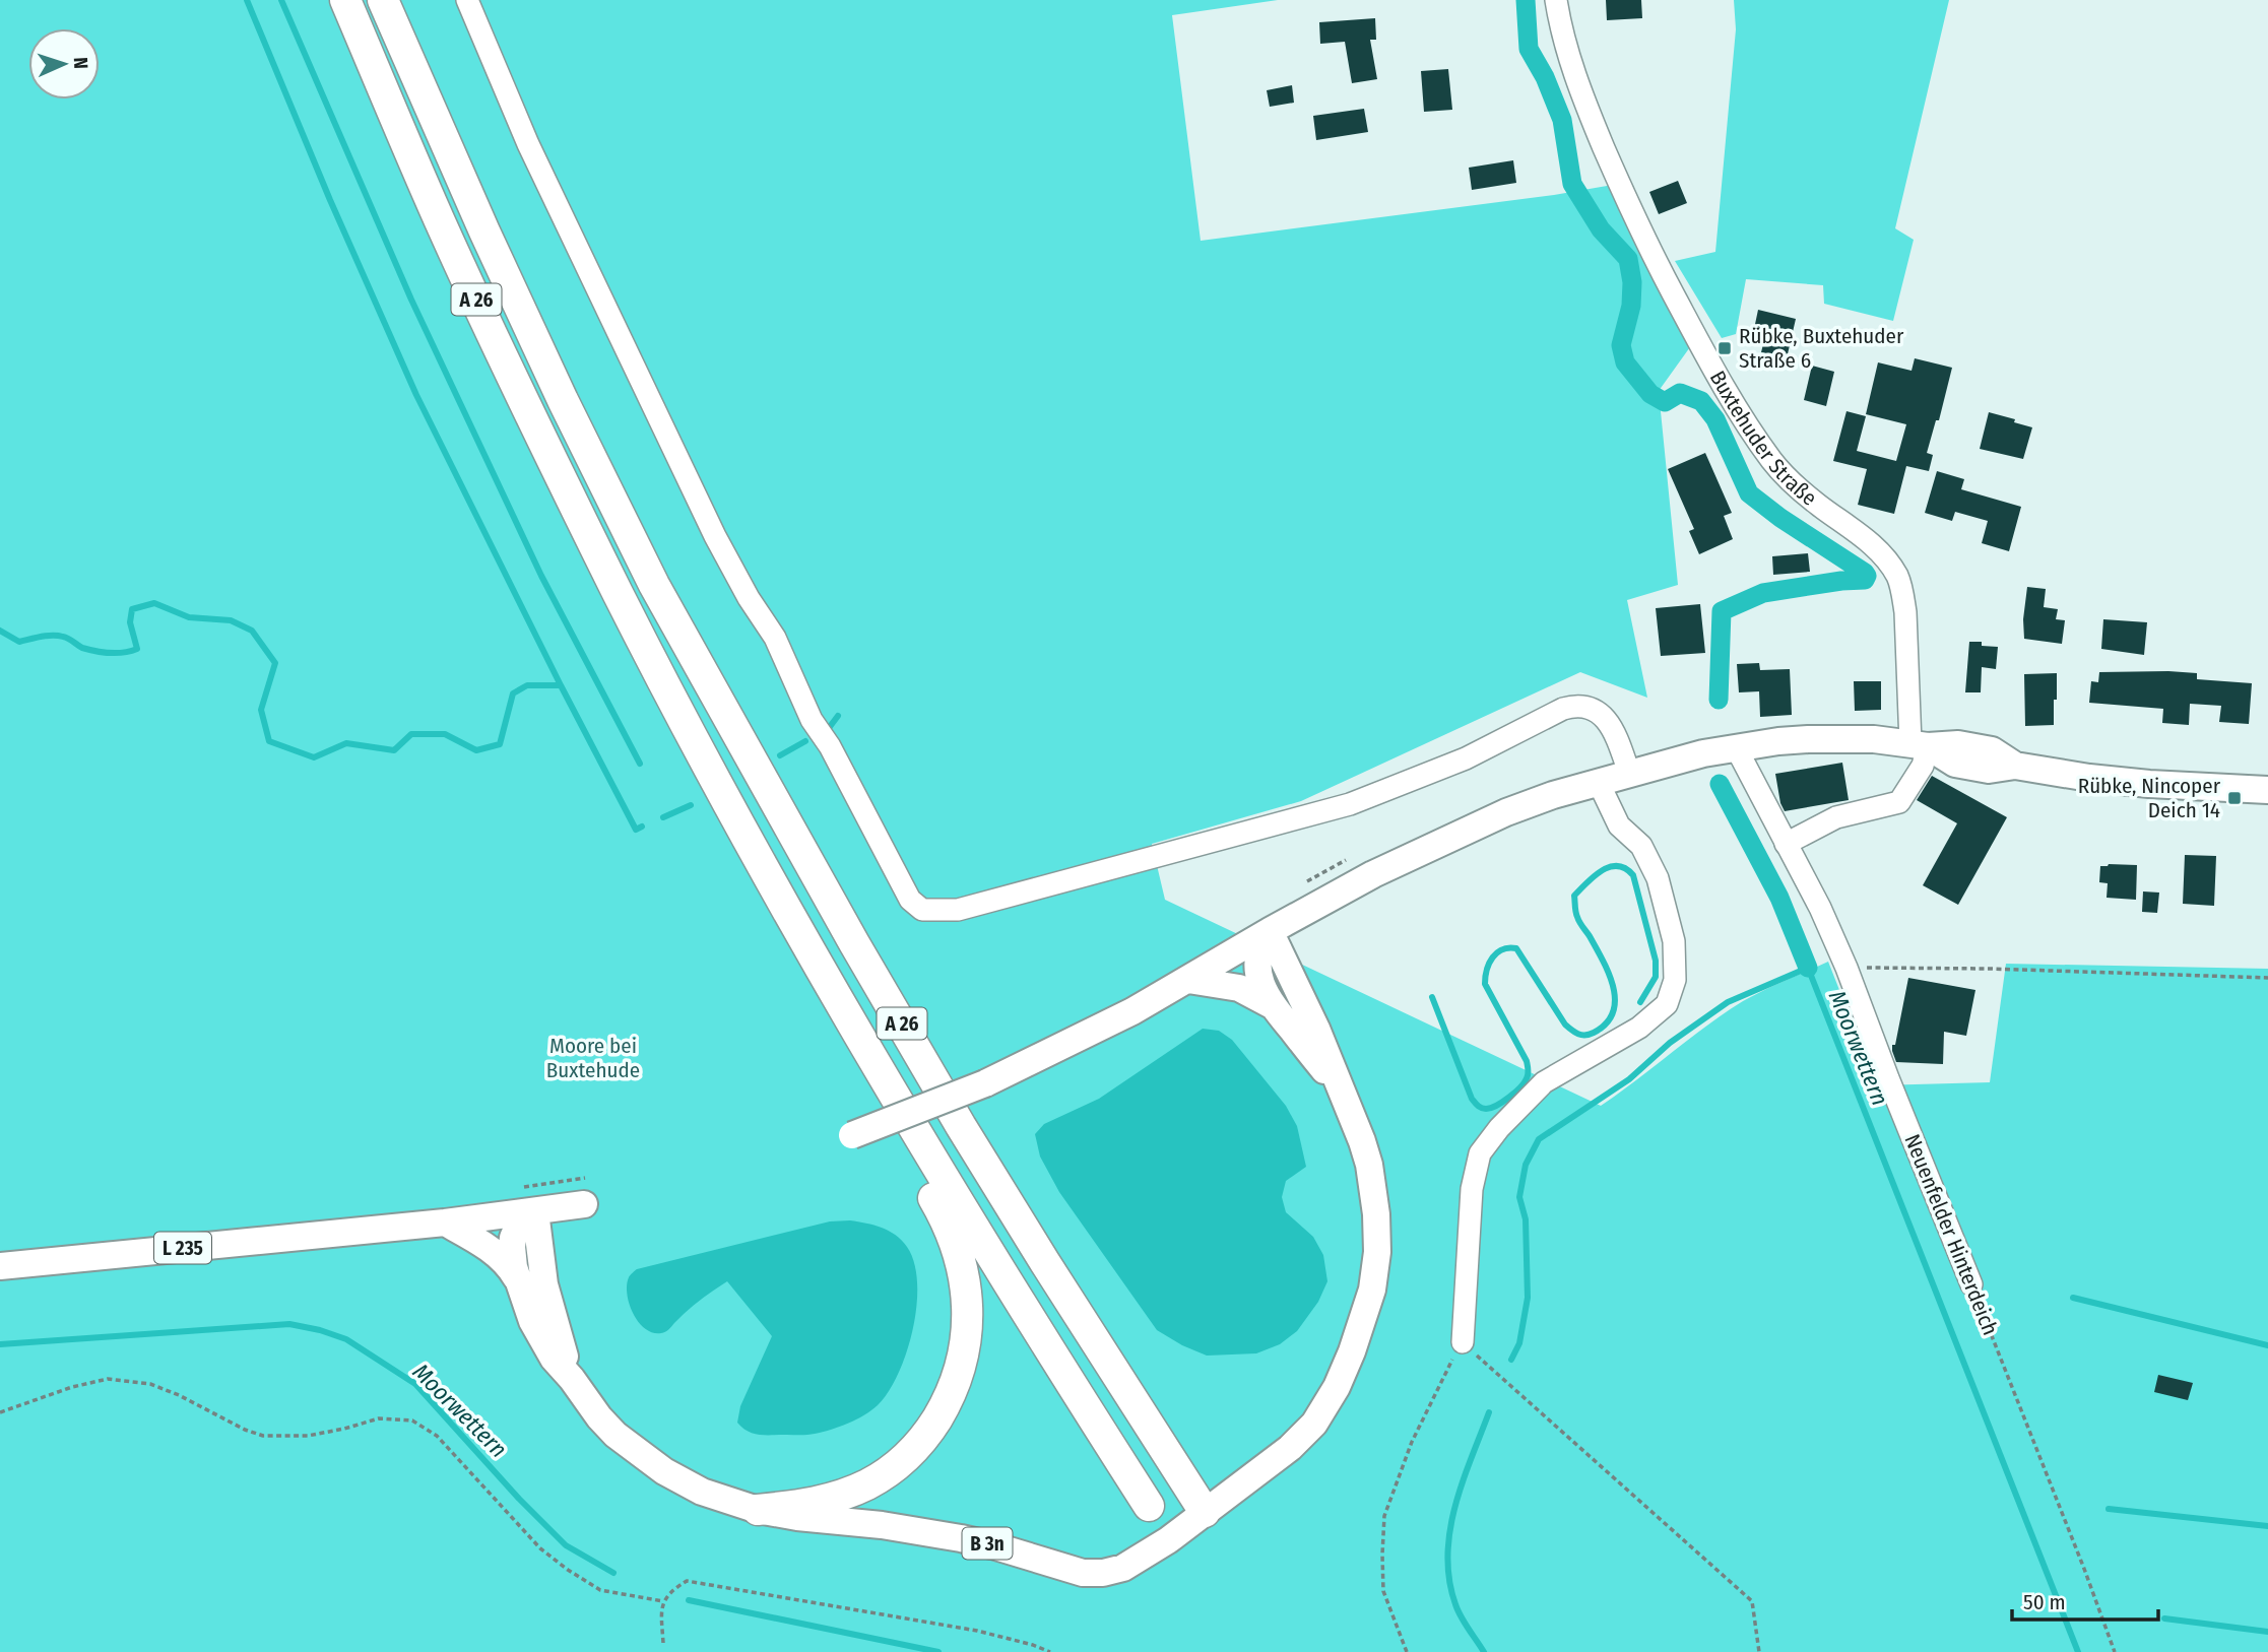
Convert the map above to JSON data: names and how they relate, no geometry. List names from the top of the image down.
{
  "streets": {
    "highway": ["A 26"],
    "main road": ["L 235", "B 3n"],
    "street": ["Buxtehuder Straße", "Neuenfelder Hinterdeich"]
  },
  "crossings": [
    ["A 26", "B 3n"]
  ],
  "water": ["Moorwettern"],
  "parks": ["Moore bei Buxtehude"],
  "places": {
    "transit": ["Rübke, Buxtehuder Straße 6", "Rübke, Nincoper Deich 14"]
  },
  "scale_bar": "50 m",
  "north": "right"
}
